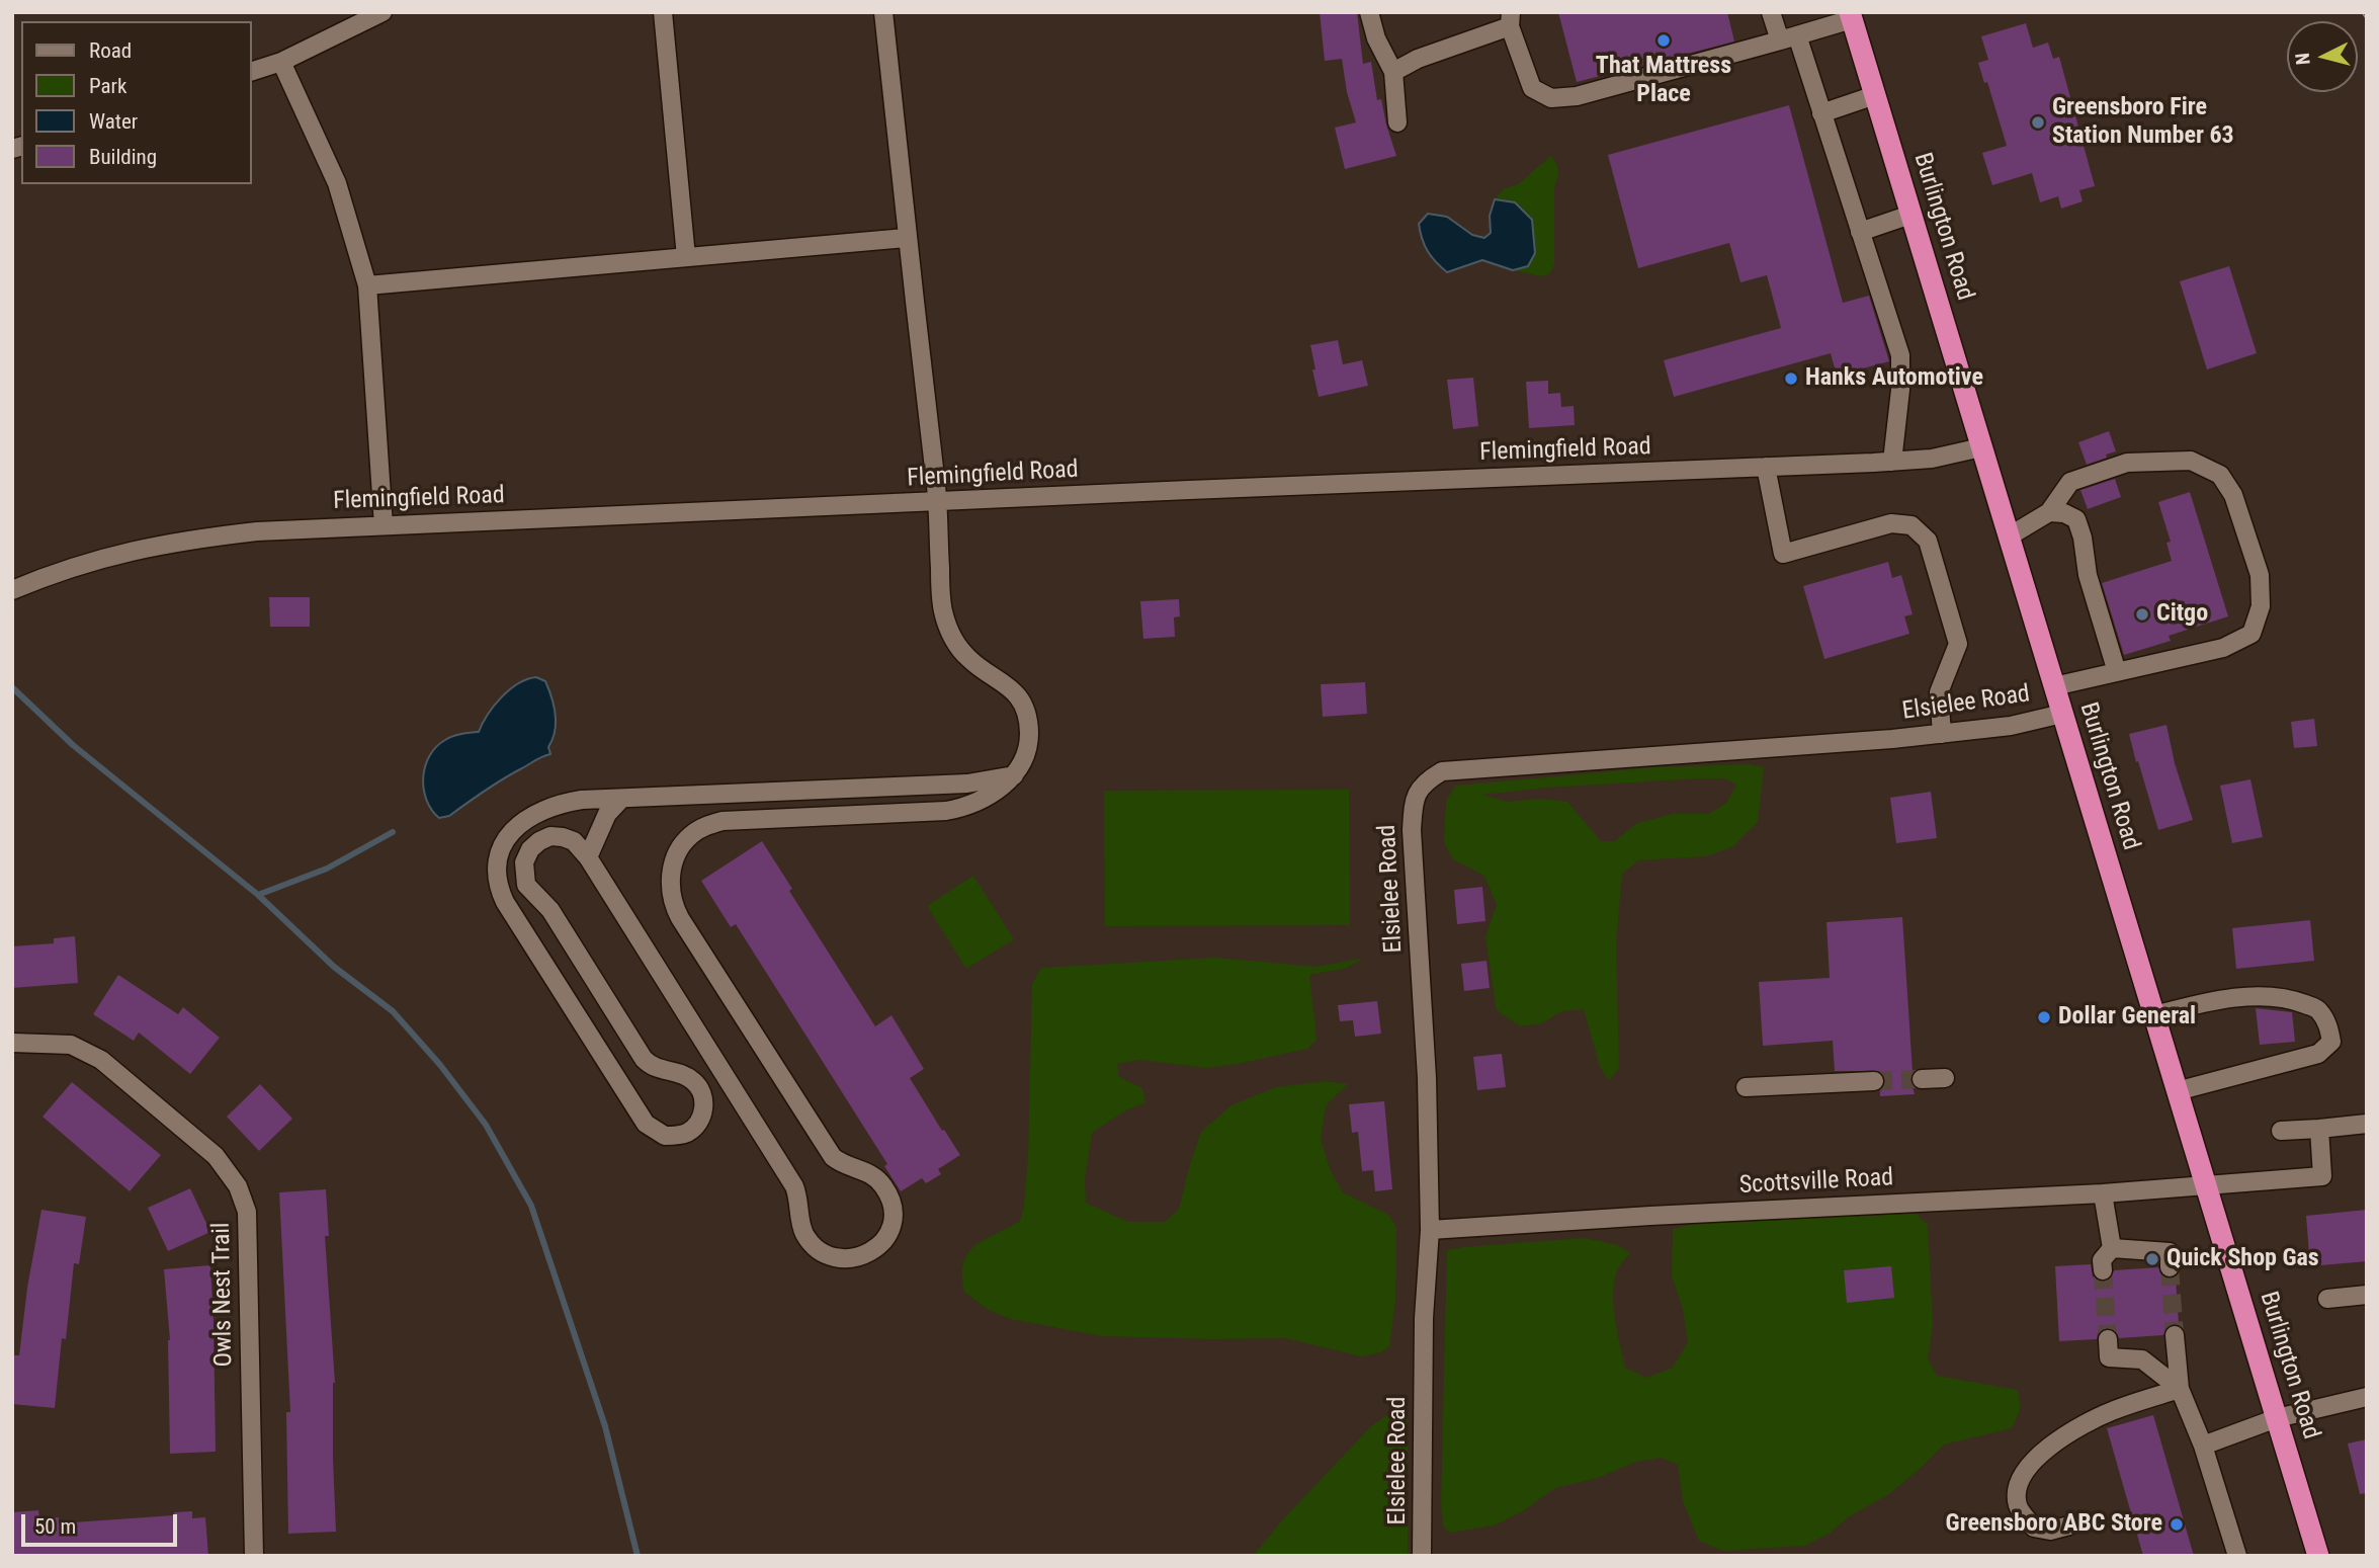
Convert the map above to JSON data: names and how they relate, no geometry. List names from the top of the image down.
{
  "streets": {
    "highway": ["Burlington Road"],
    "street": [
      "Flemingfield Road",
      "Elsielee Road",
      "Scottsville Road",
      "Owls Nest Trail"
    ]
  },
  "crossings": [
    ["Burlington Road", "Flemingfield Road"],
    ["Burlington Road", "Elsielee Road"],
    ["Burlington Road", "Scottsville Road"],
    ["Elsielee Road", "Scottsville Road"]
  ],
  "places": [
    "That Mattress Place",
    "Greensboro Fire Station Number 63",
    "Hanks Automotive",
    "Citgo",
    "Dollar General",
    "Quick Shop Gas",
    "Greensboro ABC Store"
  ],
  "legend": [
    "Road",
    "Park",
    "Water",
    "Building"
  ],
  "scale_bar": "50 m",
  "north": "left"
}
